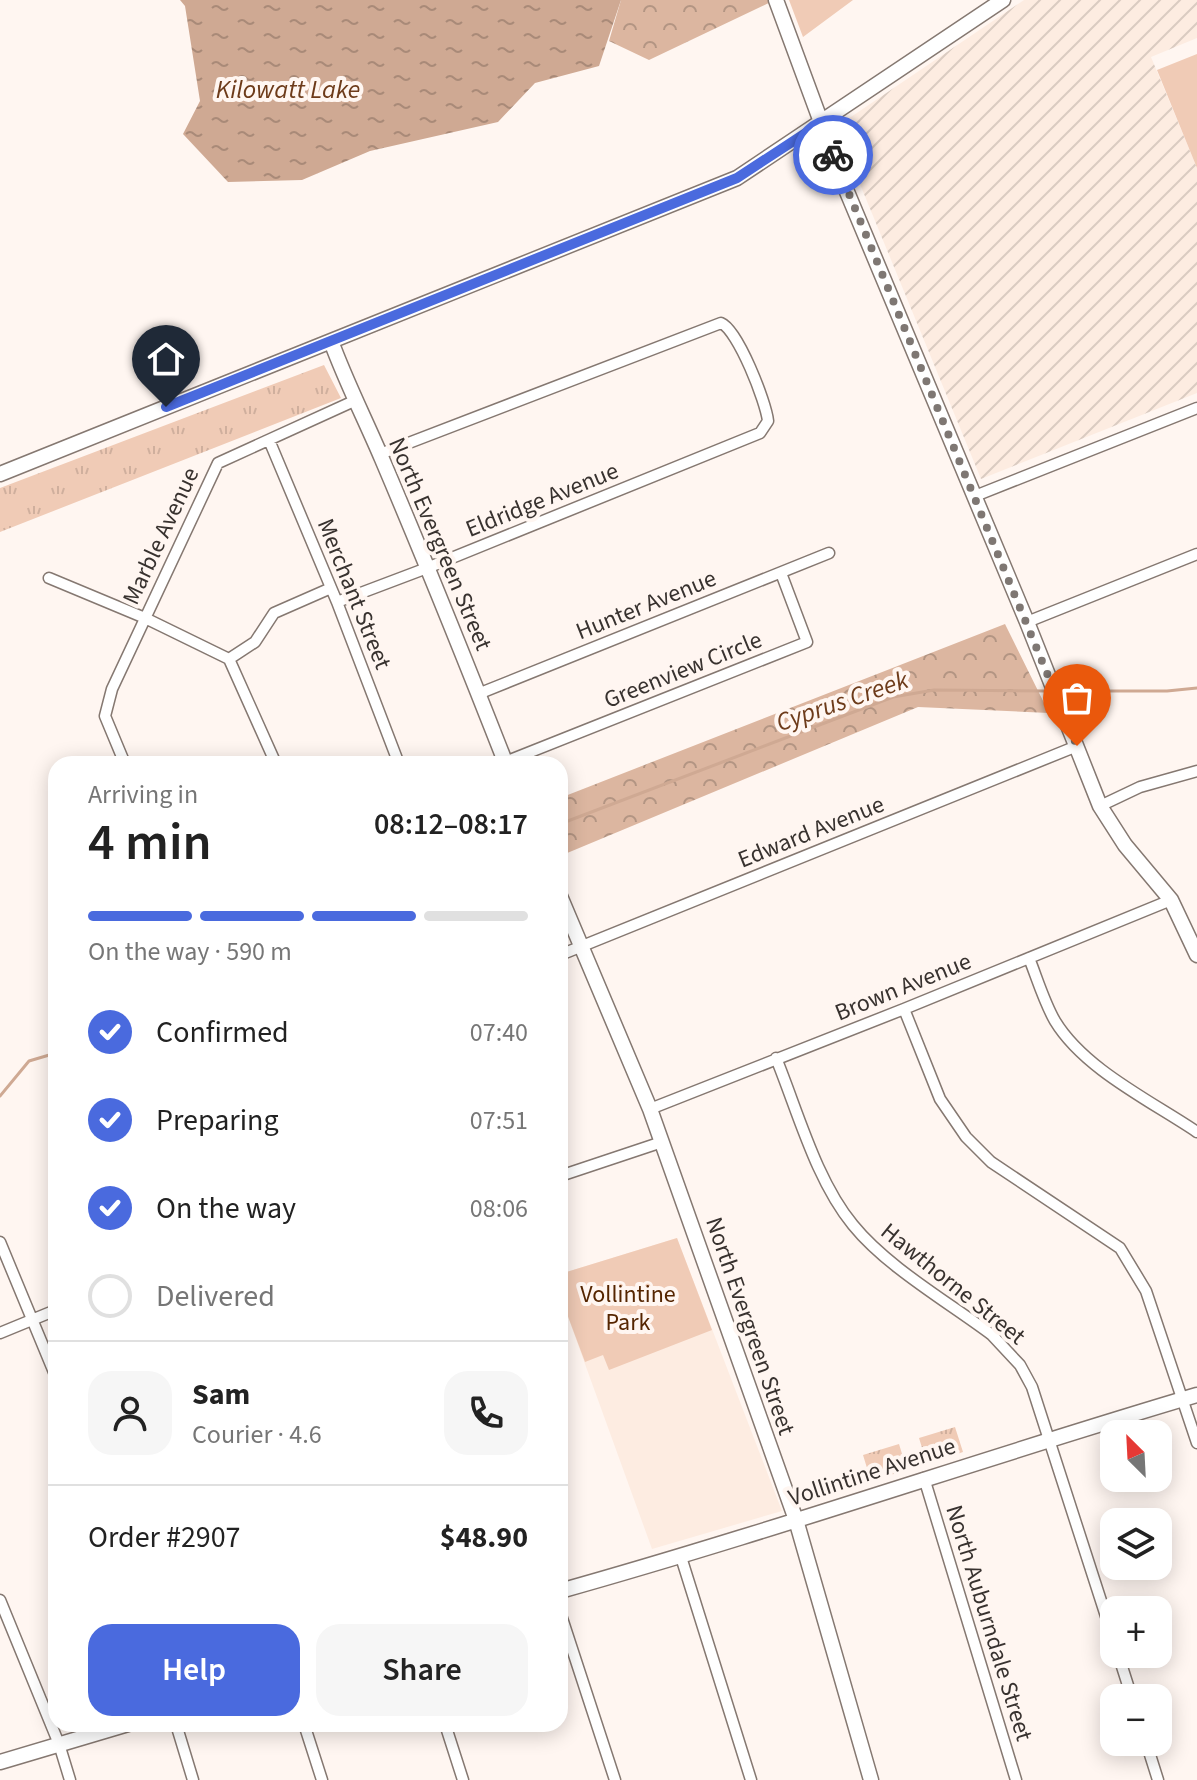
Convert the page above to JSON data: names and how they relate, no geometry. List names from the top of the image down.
{
  "streets": {
    "street": [
      "Eldridge Avenue",
      "Marble Avenue",
      "North Evergreen Street",
      "Merchant Street",
      "Hunter Avenue",
      "Greenview Circle",
      "Edward Avenue",
      "Brown Avenue",
      "Hawthorne Street",
      "Vollintine Avenue",
      "North Auburndale Street"
    ]
  },
  "crossings": [
    ["Eldridge Avenue", "North Evergreen Street"],
    ["Eldridge Avenue", "Merchant Street"],
    ["Marble Avenue", "North Evergreen Street"],
    ["Marble Avenue", "Merchant Street"],
    ["North Evergreen Street", "Hunter Avenue"],
    ["North Evergreen Street", "Edward Avenue"],
    ["North Evergreen Street", "Brown Avenue"],
    ["North Evergreen Street", "Vollintine Avenue"],
    ["Hunter Avenue", "Greenview Circle"],
    ["Brown Avenue", "Hawthorne Street"],
    ["Hawthorne Street", "Vollintine Avenue"],
    ["Vollintine Avenue", "North Auburndale Street"]
  ],
  "water": ["Kilowatt Lake", "Cyprus Creek"],
  "parks": ["Vollintine Park"],
  "north": "top left",
  "page": {
    "heading": ["4 min", "Arriving in", "08:12–08:17"],
    "panel": [
      "Sam",
      "Courier · 4.6",
      "Order #2907",
      "$48.90"
    ],
    "bar": "On the way · 590 m",
    "list": [
      ["Confirmed", "07:40"],
      ["Preparing", "07:51"],
      ["On the way", "08:06"],
      "Delivered"
    ],
    "map_buttons": ["+", "−"],
    "buttons": ["Help", "Share"]
  }
}
